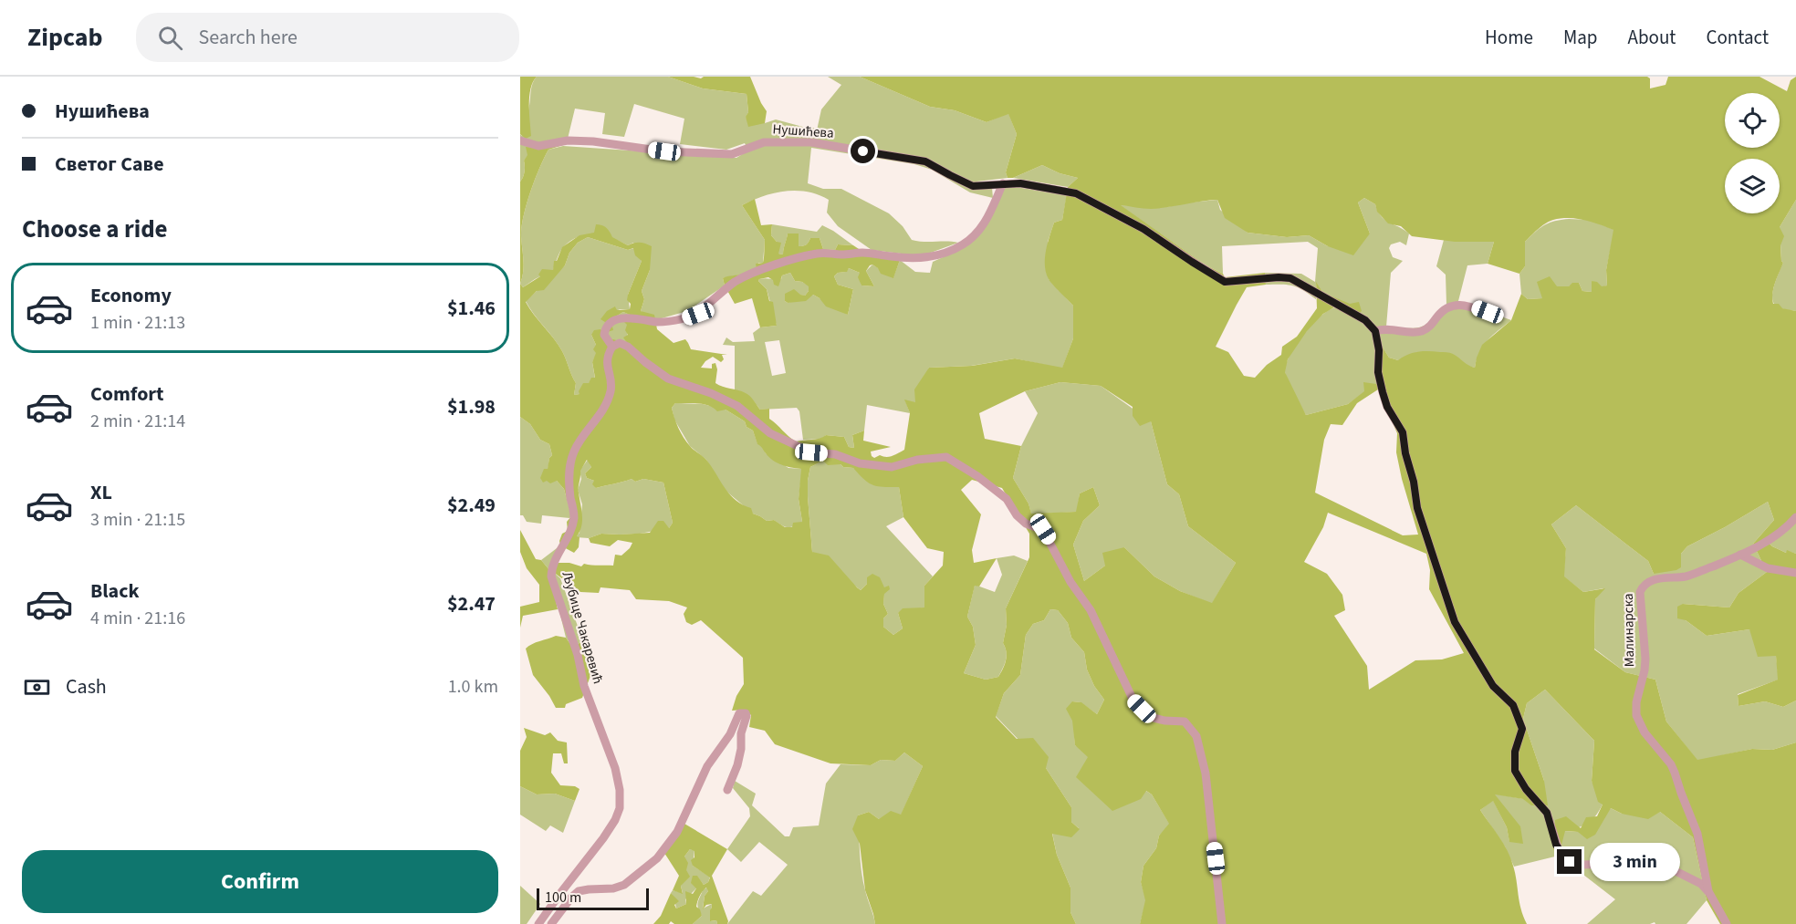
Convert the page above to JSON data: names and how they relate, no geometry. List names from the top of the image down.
{
  "streets": {
    "street": ["Нушићева", "Љубице Чакаревић", "Малинарска"]
  },
  "crossings": [
    ["Нушићева", "Љубице Чакаревић"]
  ],
  "scale_bar": "100 m",
  "page": {
    "header": "Zipcab",
    "search": "Search here",
    "nav": [
      "Home",
      "Map",
      "About",
      "Contact"
    ],
    "banner": ["Нушићева", "Светог Саве"],
    "heading": "Choose a ride",
    "list": [
      {
        "name": "Economy",
        "note": "1 min · 21:13",
        "value": "$1.46"
      },
      {
        "name": "Comfort",
        "note": "2 min · 21:14",
        "value": "$1.98"
      },
      {
        "name": "XL",
        "note": "3 min · 21:15",
        "value": "$2.49"
      },
      {
        "name": "Black",
        "note": "4 min · 21:16",
        "value": "$2.47"
      }
    ],
    "pay": ["Cash", "1.0 km"],
    "buttons": "Confirm",
    "bubble": "3 min",
    "scale": "100 m"
  }
}
